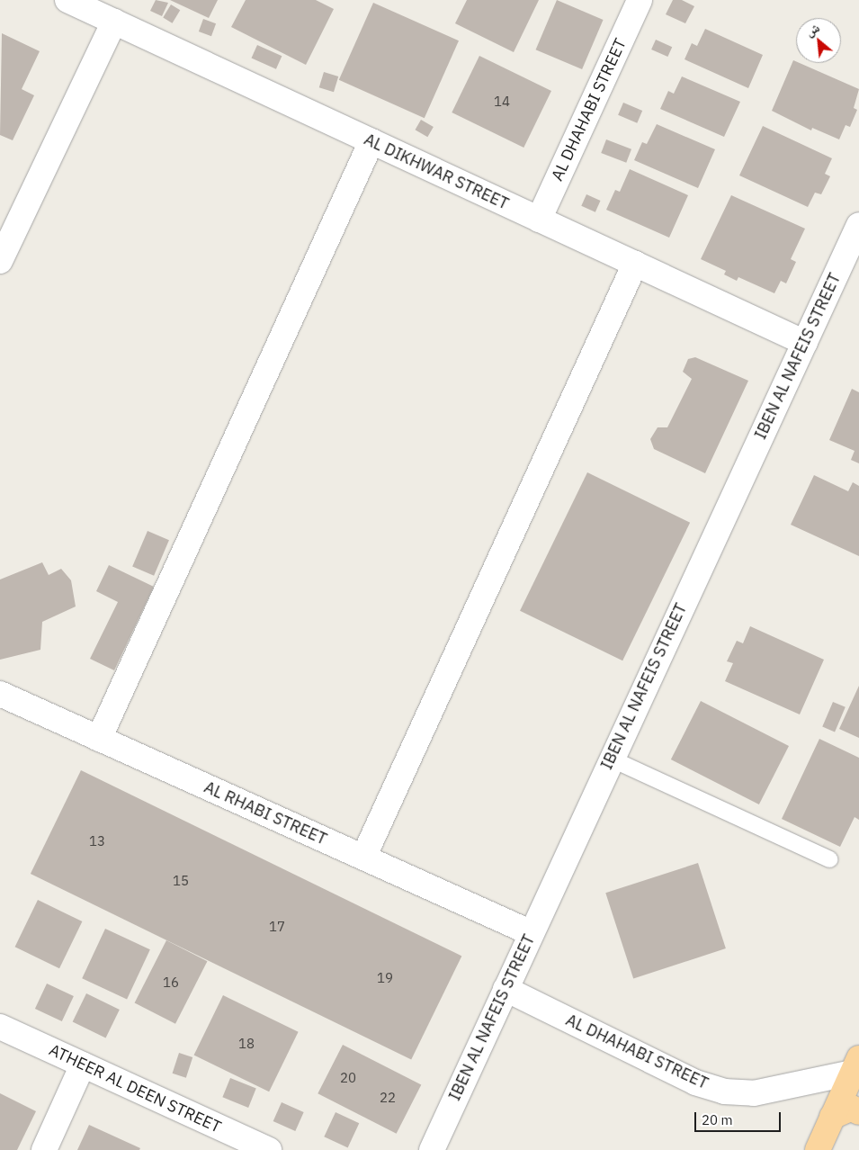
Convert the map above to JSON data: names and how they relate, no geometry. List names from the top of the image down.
{
  "streets": {
    "street": [
      "AL DHAHABI STREET",
      "AL DIKHWAR STREET",
      "IBEN AL NAFEIS STREET",
      "AL RHABI STREET",
      "ATHEER AL DEEN STREET"
    ]
  },
  "crossings": [
    ["AL DHAHABI STREET", "AL DIKHWAR STREET"],
    ["AL DHAHABI STREET", "IBEN AL NAFEIS STREET"],
    ["AL DIKHWAR STREET", "IBEN AL NAFEIS STREET"],
    ["IBEN AL NAFEIS STREET", "AL RHABI STREET"]
  ],
  "house_numbers": [
    "14",
    "13",
    "15",
    "17",
    "19",
    "16",
    "18",
    "20",
    "22"
  ],
  "scale_bar": "20 m",
  "north": "top left"
}
